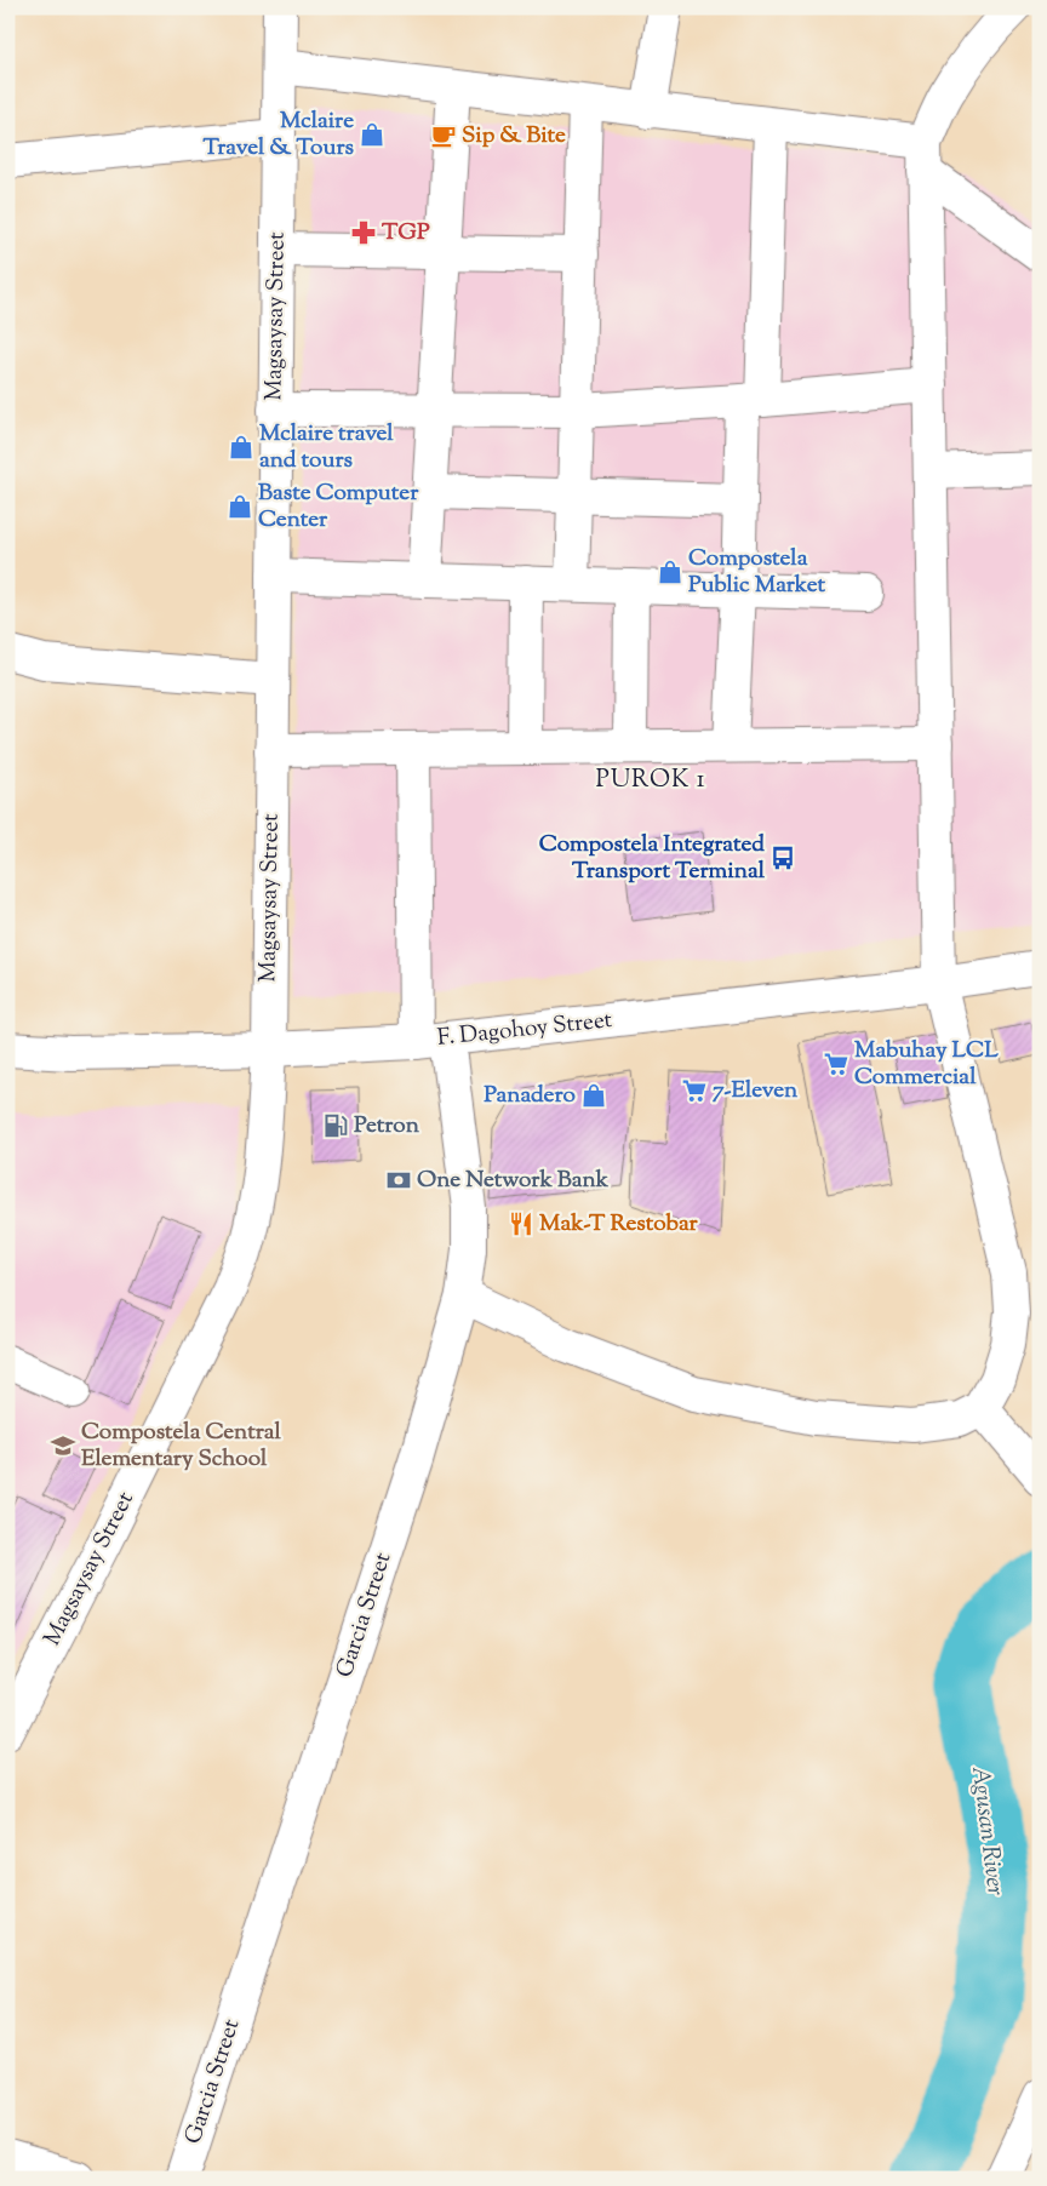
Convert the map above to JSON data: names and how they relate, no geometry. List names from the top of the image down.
{
  "streets": {
    "street": ["Magsaysay Street", "F. Dagohoy Street", "Garcia Street"]
  },
  "crossings": [
    ["Magsaysay Street", "F. Dagohoy Street"],
    ["F. Dagohoy Street", "Garcia Street"]
  ],
  "districts": ["PUROK 1"],
  "water": ["Agusan River"],
  "places": {
    "shop": [
      "Mclaire Travel & Tours",
      "Mclaire travel and tours",
      "Baste Computer Center",
      "Compostela Public Market",
      "Panadero"
    ],
    "cafe": ["Sip & Bite"],
    "pharmacy": ["TGP"],
    "bus stop": ["Compostela Integrated Transport Terminal"],
    "supermarket": ["Mabuhay LCL Commercial", "7-Eleven"],
    "fuel station": ["Petron"],
    "bank": ["One Network Bank"],
    "restaurant": ["Mak-T Restobar"],
    "school or university": ["Compostela Central Elementary School"]
  }
}
